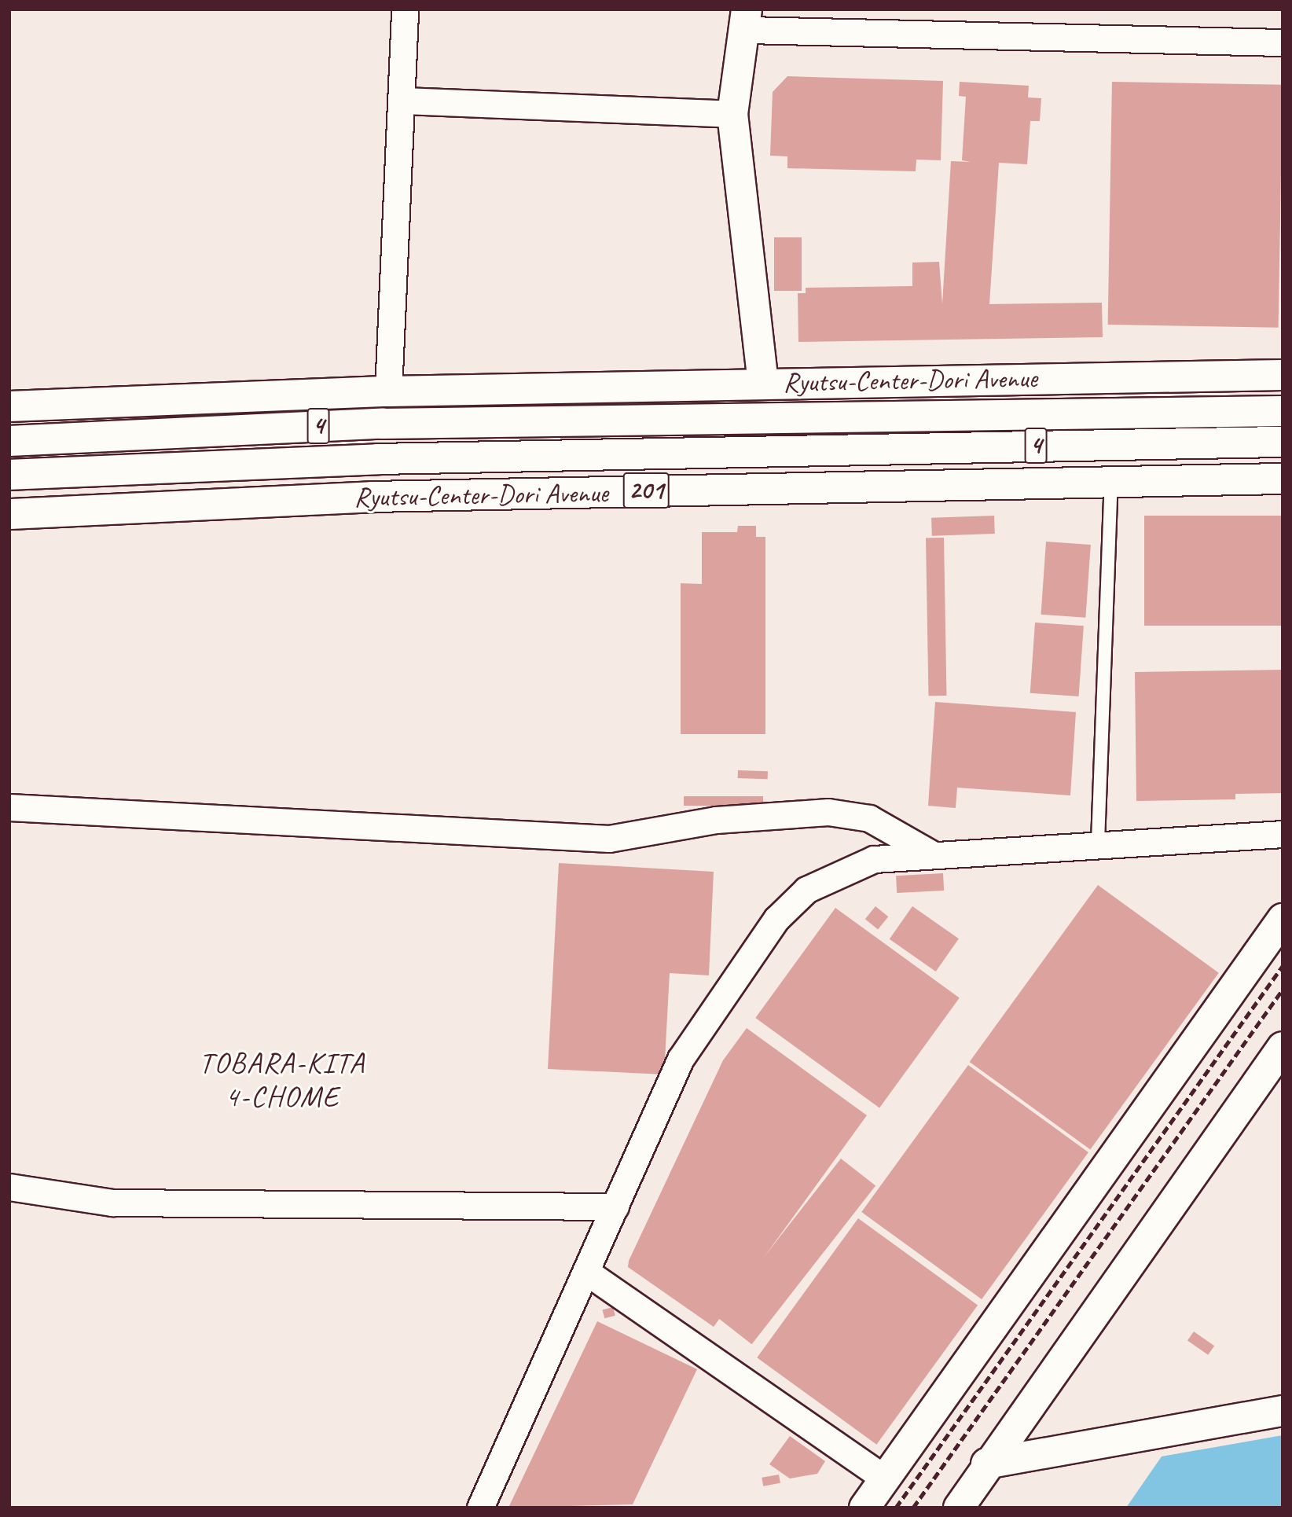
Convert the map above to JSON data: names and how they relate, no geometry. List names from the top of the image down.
{
  "streets": {
    "main road": ["Ryutsu-Center-Dori Avenue", "4", "201"]
  },
  "districts": ["TOBARA-KITA 4-CHOME"]
}
